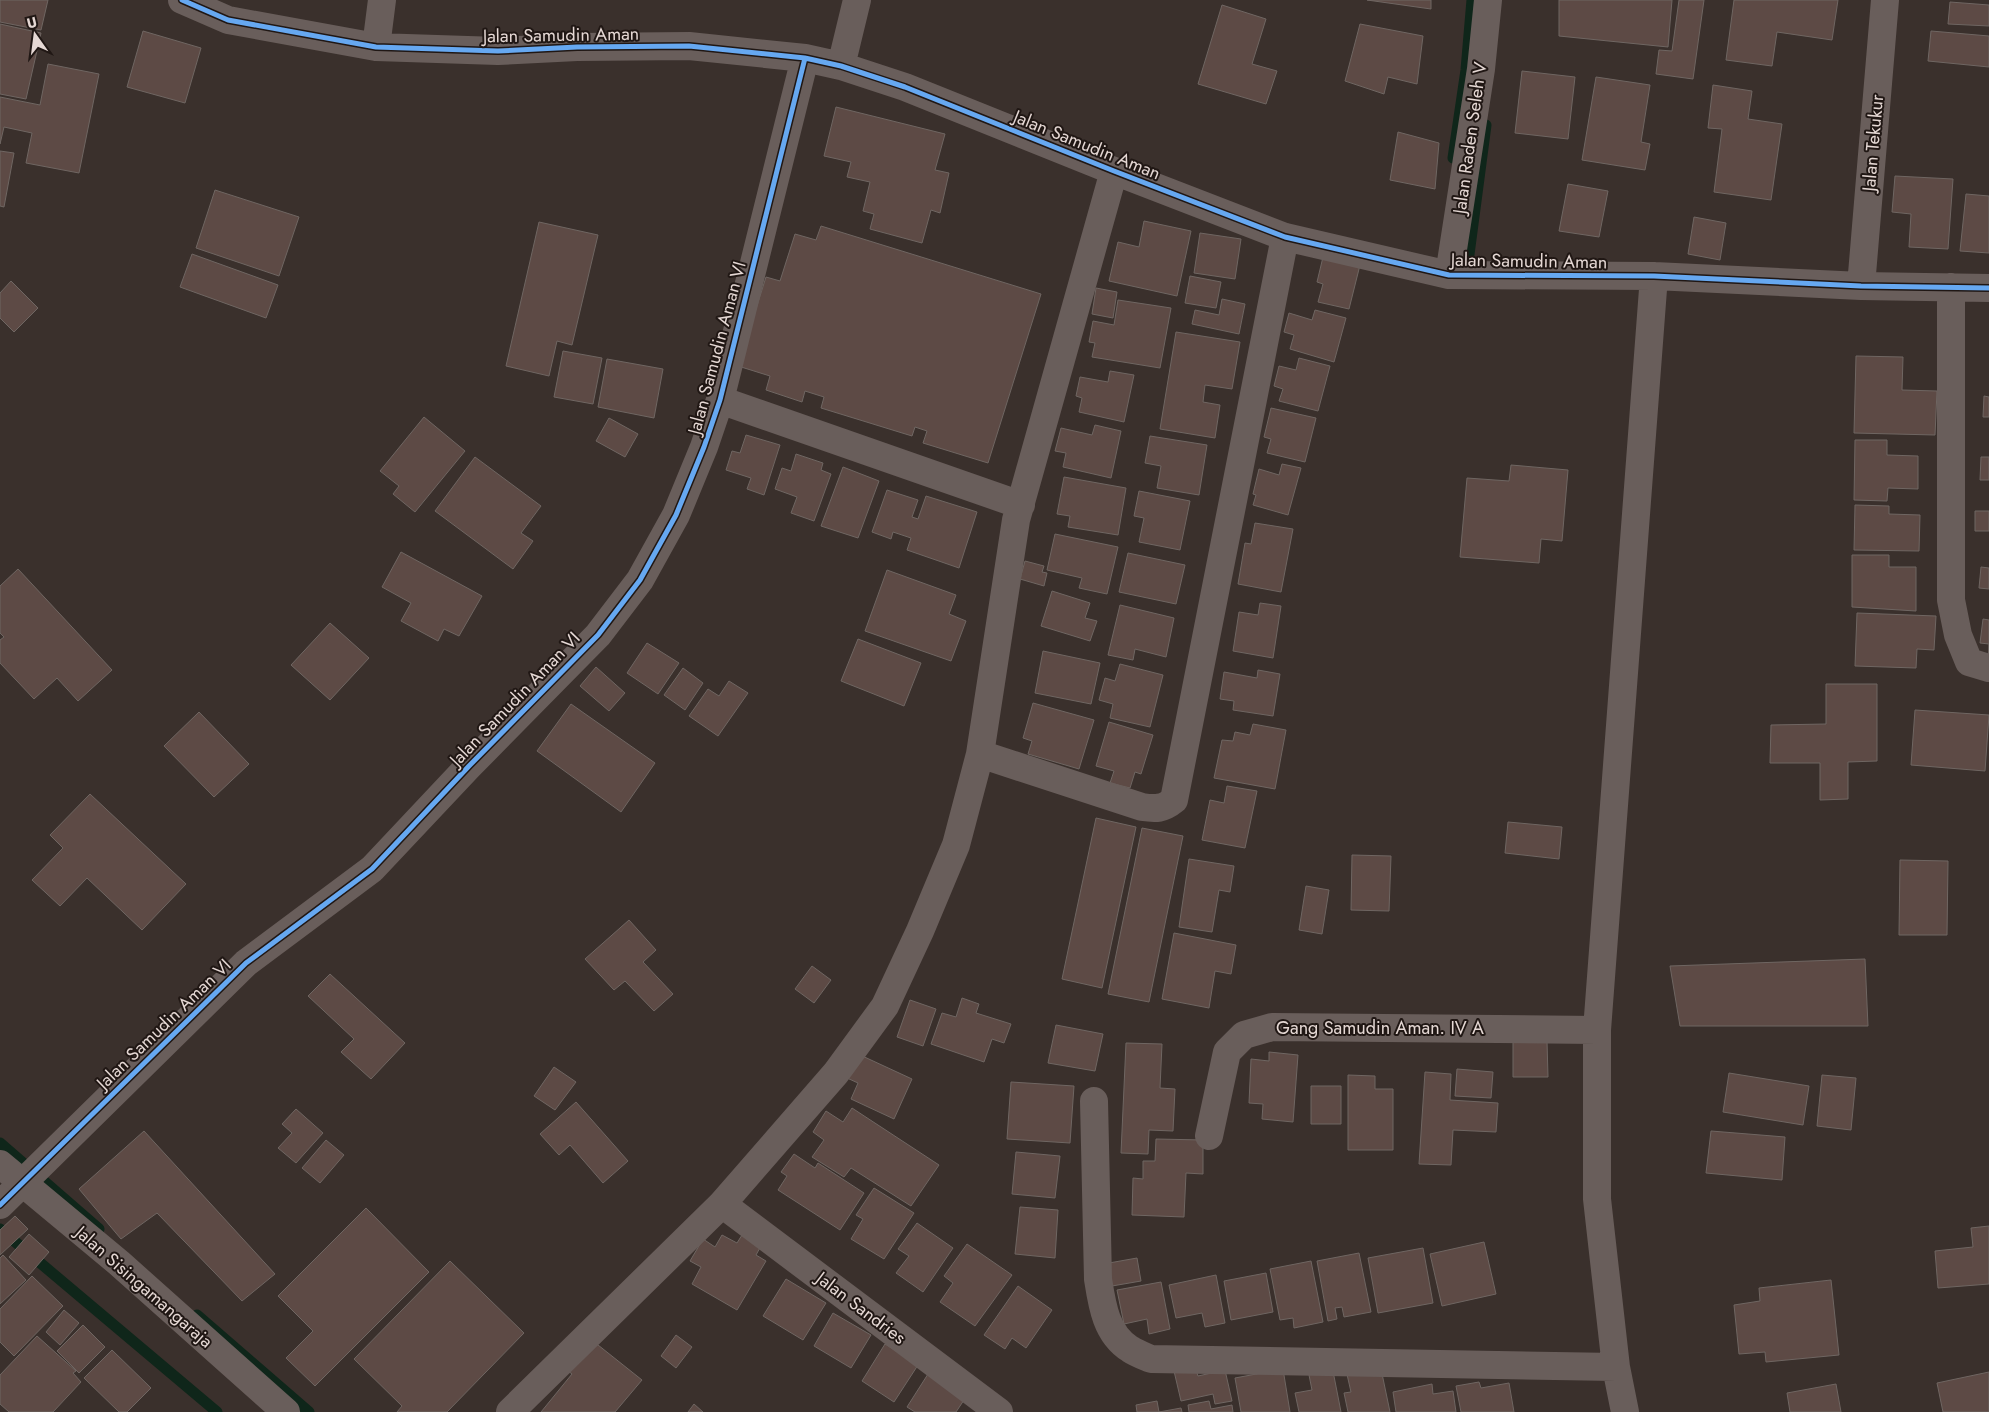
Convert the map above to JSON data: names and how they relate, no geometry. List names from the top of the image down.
{
  "streets": {
    "street": [
      "Jalan Samudin Aman",
      "Jalan Raden Seleh V",
      "Jalan Tekukur",
      "Jalan Samudin Aman VI",
      "Gang Samudin Aman. IV A",
      "Jalan Sisingamangaraja",
      "Jalan Sandries"
    ]
  },
  "crossings": [
    ["Jalan Samudin Aman", "Jalan Raden Seleh V"],
    ["Jalan Samudin Aman", "Jalan Tekukur"],
    ["Jalan Samudin Aman", "Jalan Samudin Aman VI"],
    ["Jalan Samudin Aman VI", "Jalan Sisingamangaraja"]
  ],
  "north": "top"
}
